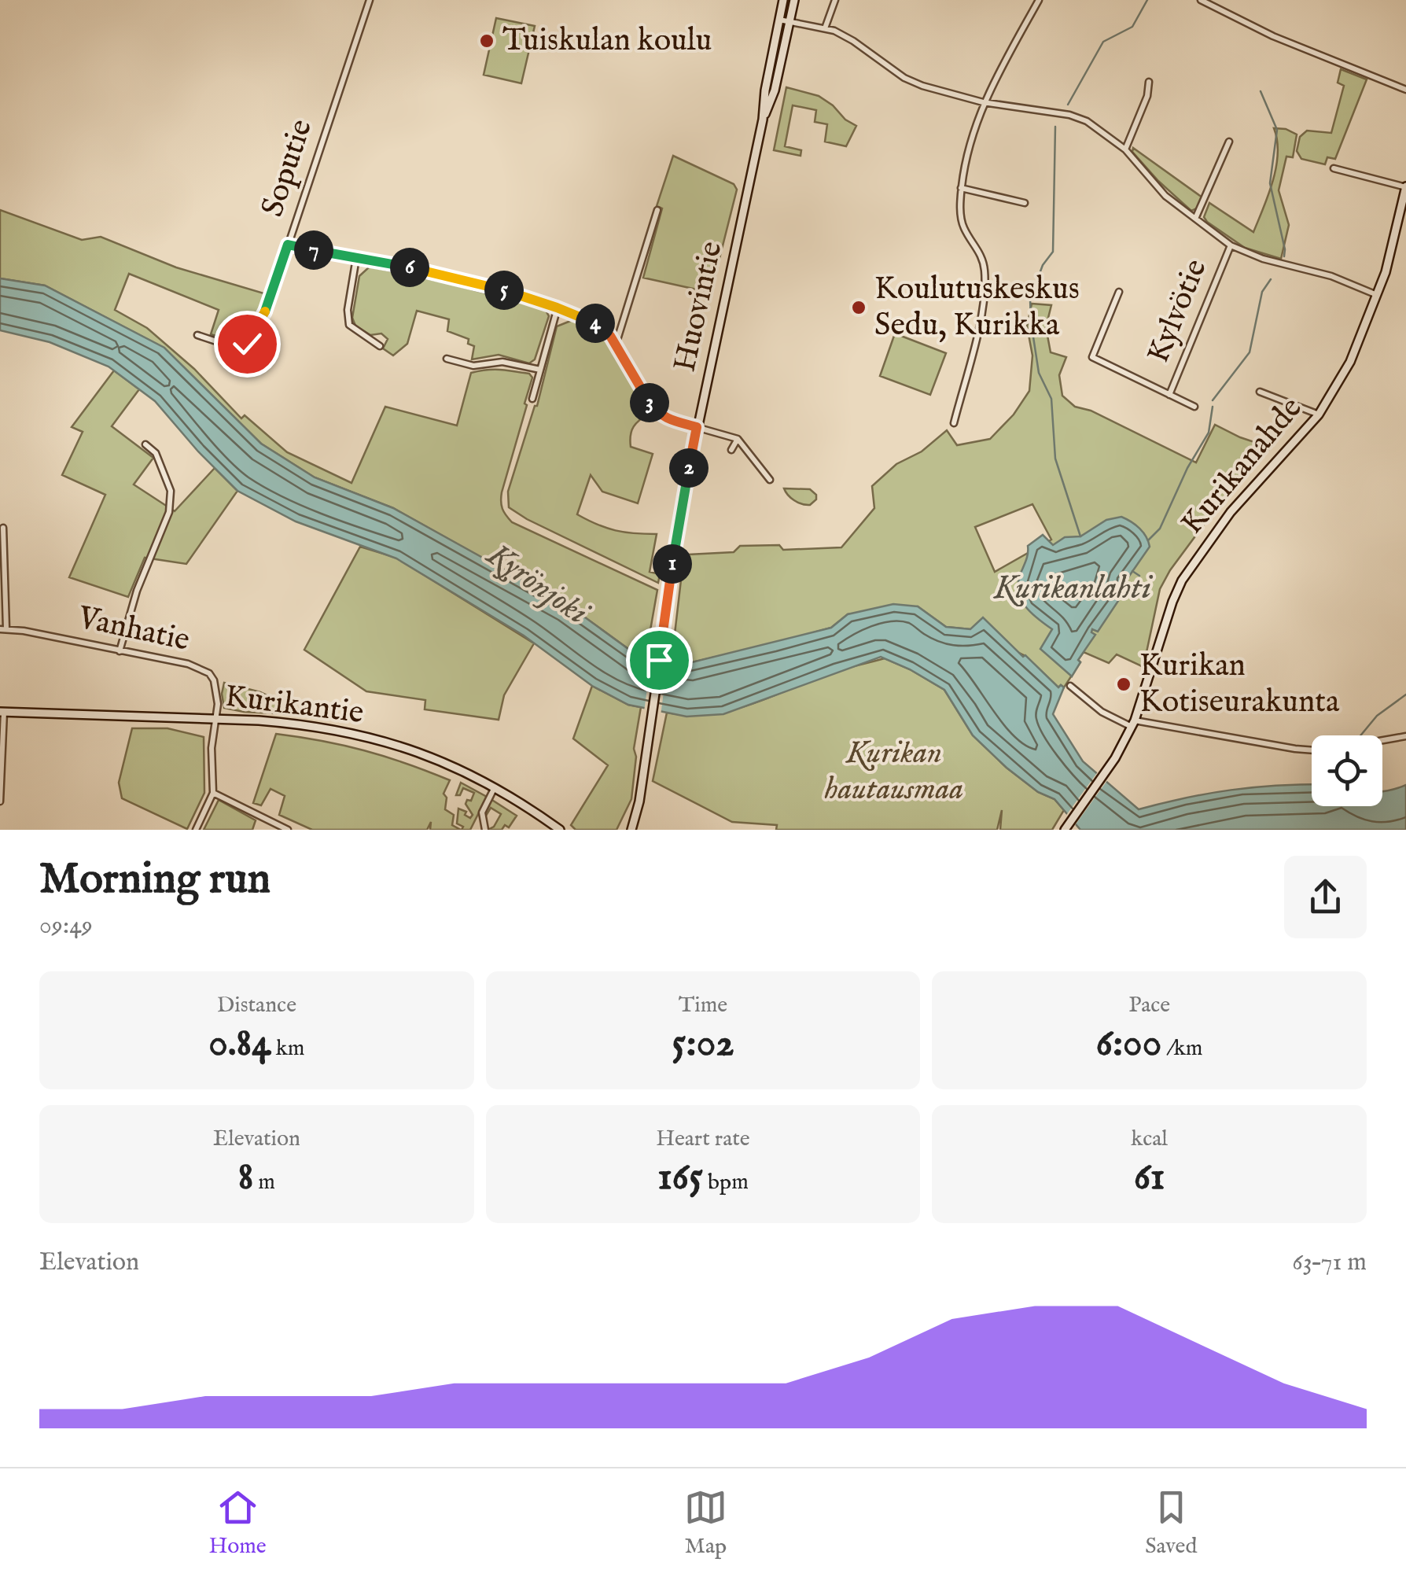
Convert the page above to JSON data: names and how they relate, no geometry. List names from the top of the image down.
{
  "streets": {
    "main road": ["Huovintie", "Kurikanahde", "Kurikantie"],
    "street": ["Soputie", "Kylvötie", "Vanhatie"]
  },
  "crossings": [
    ["Vanhatie", "Kurikantie"]
  ],
  "water": ["Kyrönjoki", "Kurikanlahti"],
  "parks": ["Kurikan hautausmaa"],
  "places": ["Tuiskulan koulu", "Koulutuskeskus Sedu, Kurikka", "Kurikan Kotiseurakunta"],
  "page": {
    "pins": [
      "7",
      "6",
      "5",
      "4",
      "3",
      "2",
      "1"
    ],
    "heading": ["Morning run", "09:49"],
    "stats": [
      ["Distance", "0.84 km"],
      ["Time", "5:02"],
      ["Pace", "6:00 /km"],
      ["Elevation", "8 m"],
      ["Heart rate", "165 bpm"],
      ["kcal", "61"]
    ],
    "chart": ["Elevation", "63–71 m"],
    "tabs": ["Home", "Map", "Saved"]
  }
}
